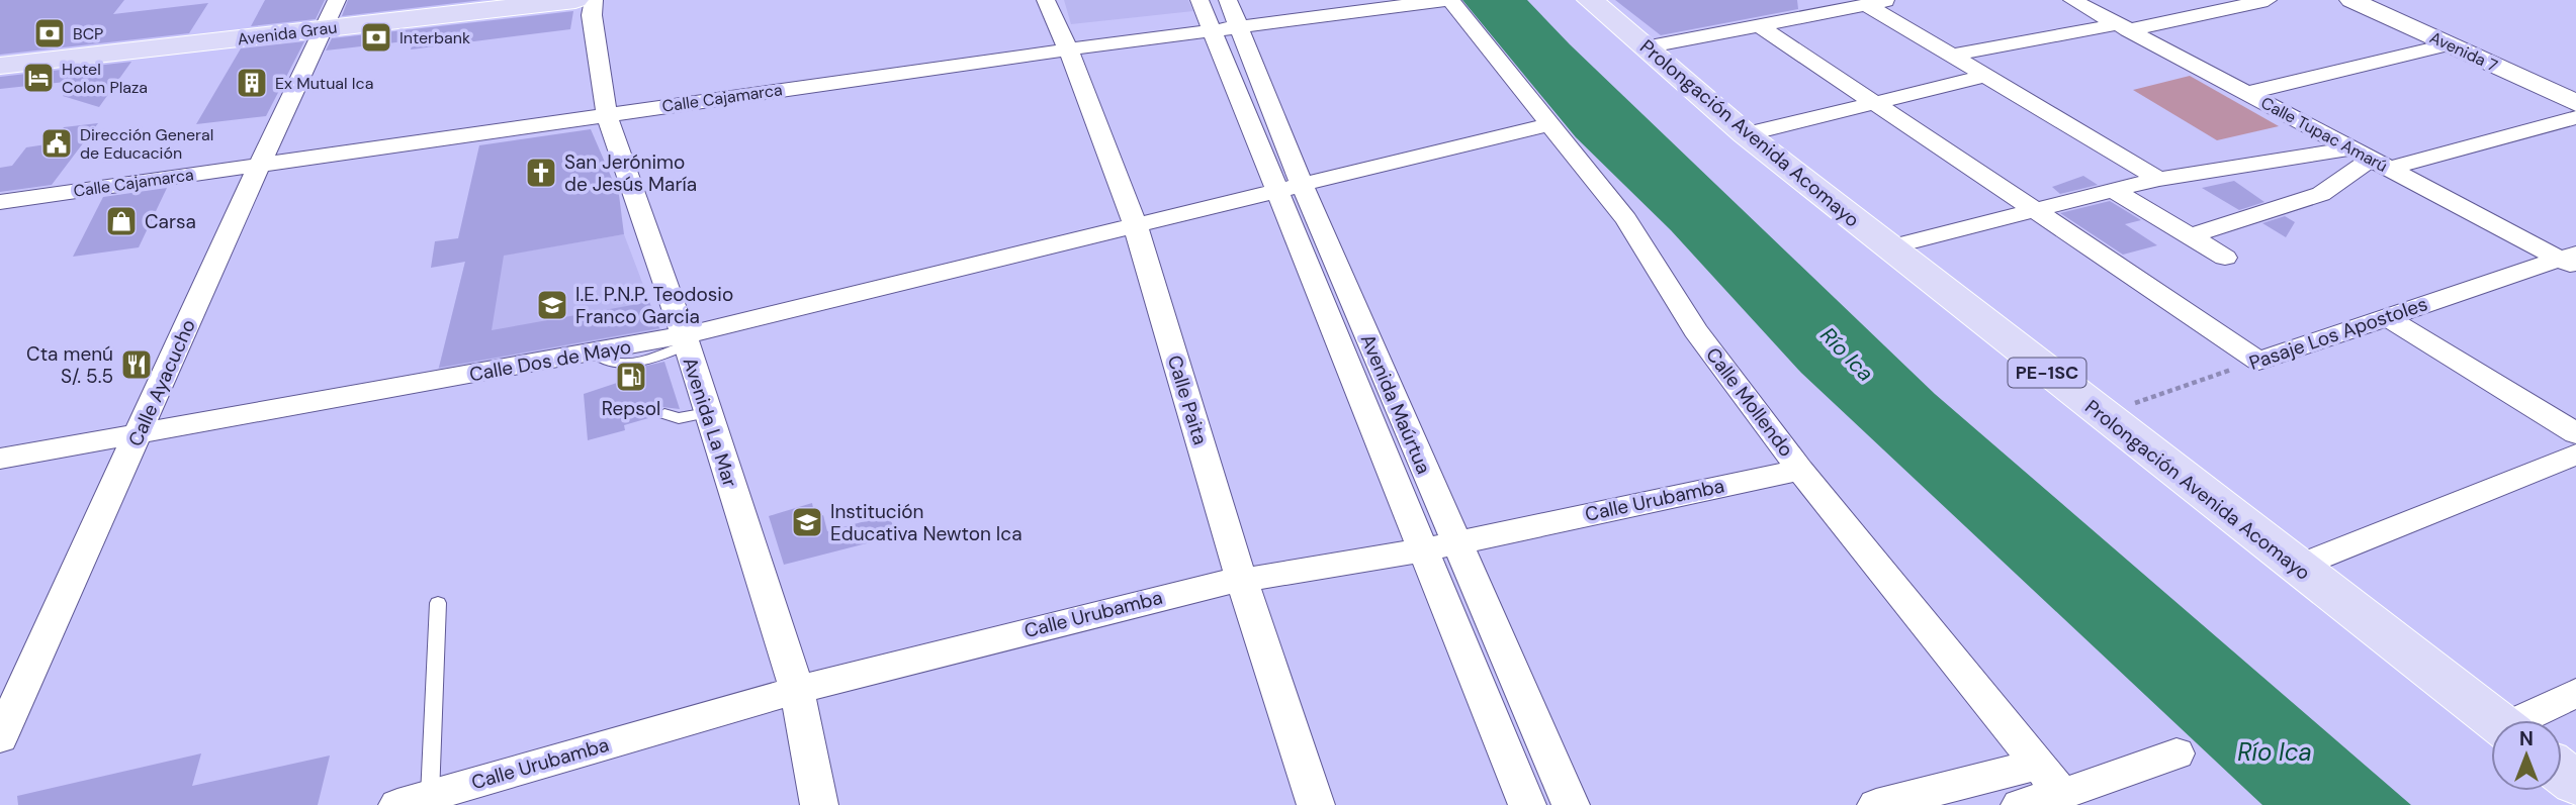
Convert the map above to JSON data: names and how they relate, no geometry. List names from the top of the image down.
{
  "streets": {
    "main road": ["Avenida Grau", "Prolongación Avenida Acomayo", "PE-1SC"],
    "street": [
      "Avenida 7",
      "Calle Cajamarca",
      "Calle Tupac Amarú",
      "Pasaje Los Apostoles",
      "Calle Dos de Mayo",
      "Calle Ayacucho",
      "Calle Paita",
      "Calle Mollendo",
      "Avenida Maúrtua",
      "Avenida La Mar",
      "Calle Urubamba"
    ]
  },
  "crossings": [
    ["Avenida Grau", "Calle Ayacucho"],
    ["Calle Cajamarca", "Calle Ayacucho"],
    ["Calle Cajamarca", "Calle Paita"],
    ["Calle Cajamarca", "Calle Mollendo"],
    ["Calle Cajamarca", "Avenida Maúrtua"],
    ["Calle Cajamarca", "Avenida La Mar"],
    ["Prolongación Avenida Acomayo", "Pasaje Los Apostoles"],
    ["Calle Tupac Amarú", "Pasaje Los Apostoles"],
    ["Calle Dos de Mayo", "Calle Ayacucho"],
    ["Calle Dos de Mayo", "Calle Paita"],
    ["Calle Dos de Mayo", "Calle Mollendo"],
    ["Calle Dos de Mayo", "Avenida Maúrtua"],
    ["Calle Dos de Mayo", "Avenida La Mar"],
    ["Calle Paita", "Calle Urubamba"],
    ["Calle Mollendo", "Calle Urubamba"],
    ["Avenida Maúrtua", "Calle Urubamba"],
    ["Avenida La Mar", "Calle Urubamba"]
  ],
  "water": ["Río Ica"],
  "places": {
    "bank": ["BCP", "Interbank"],
    "hotel": ["Hotel Colon Plaza"],
    "building": ["Ex Mutual Ica"],
    "public building": ["Dirección General de Educación"],
    "church": ["San Jerónimo de Jesús María"],
    "shop": ["Carsa"],
    "school or university": ["I.E. P.N.P. Teodosio Franco Garcia", "Institución Educativa Newton Ica"],
    "restaurant": ["Cta menú S/. 5.5"],
    "fuel station": ["Repsol"]
  },
  "north": "top"
}
